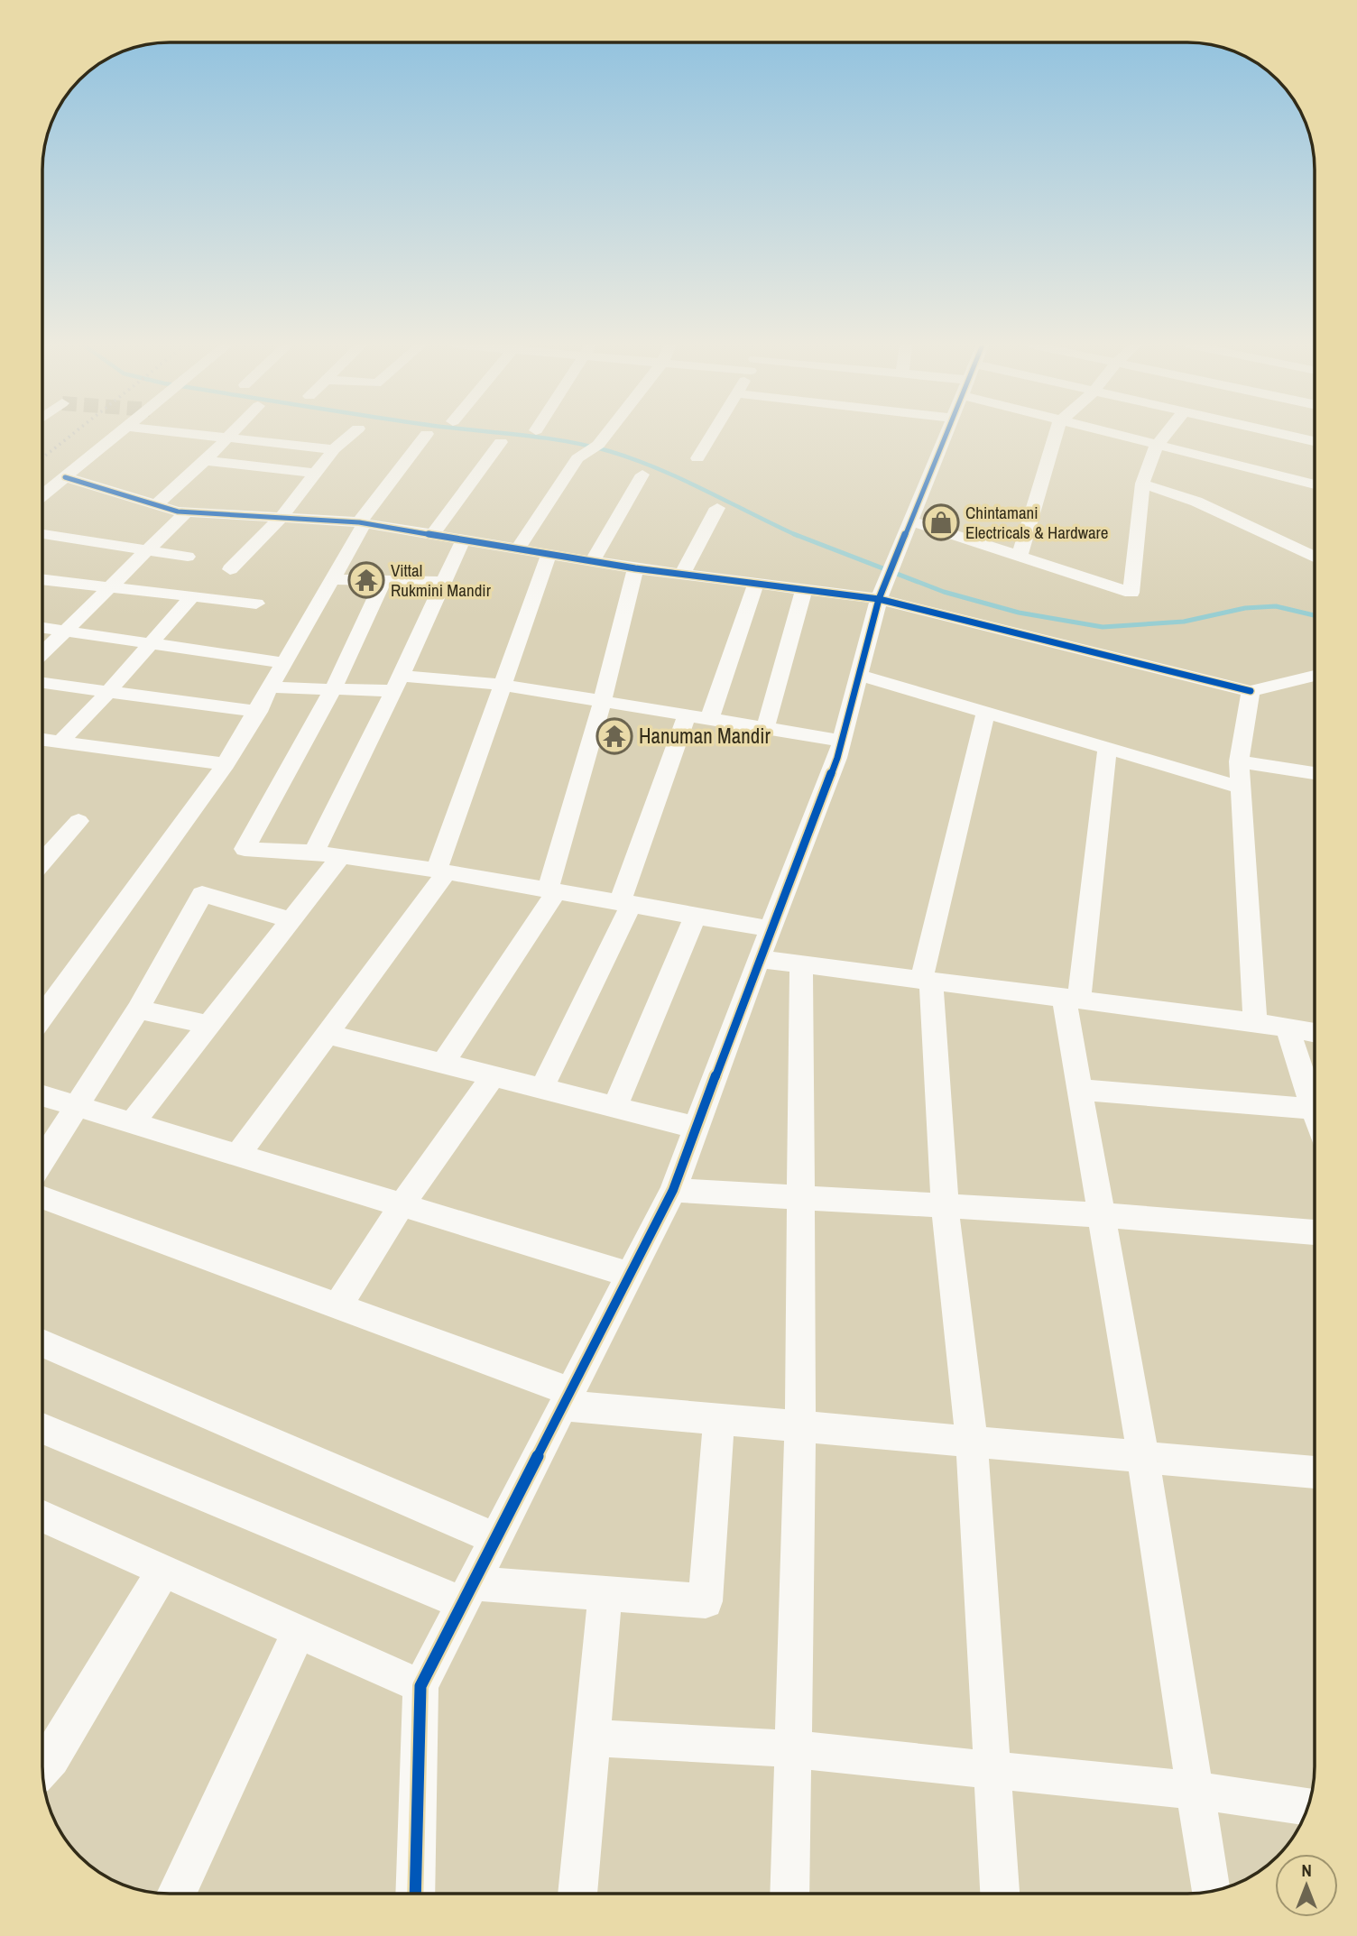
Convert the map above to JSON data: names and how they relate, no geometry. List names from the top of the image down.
{
  "places": {
    "shop": ["Chintamani Electricals & Hardware"],
    "temple": ["Vittal Rukmini Mandir", "Hanuman Mandir"]
  },
  "north": "top"
}
